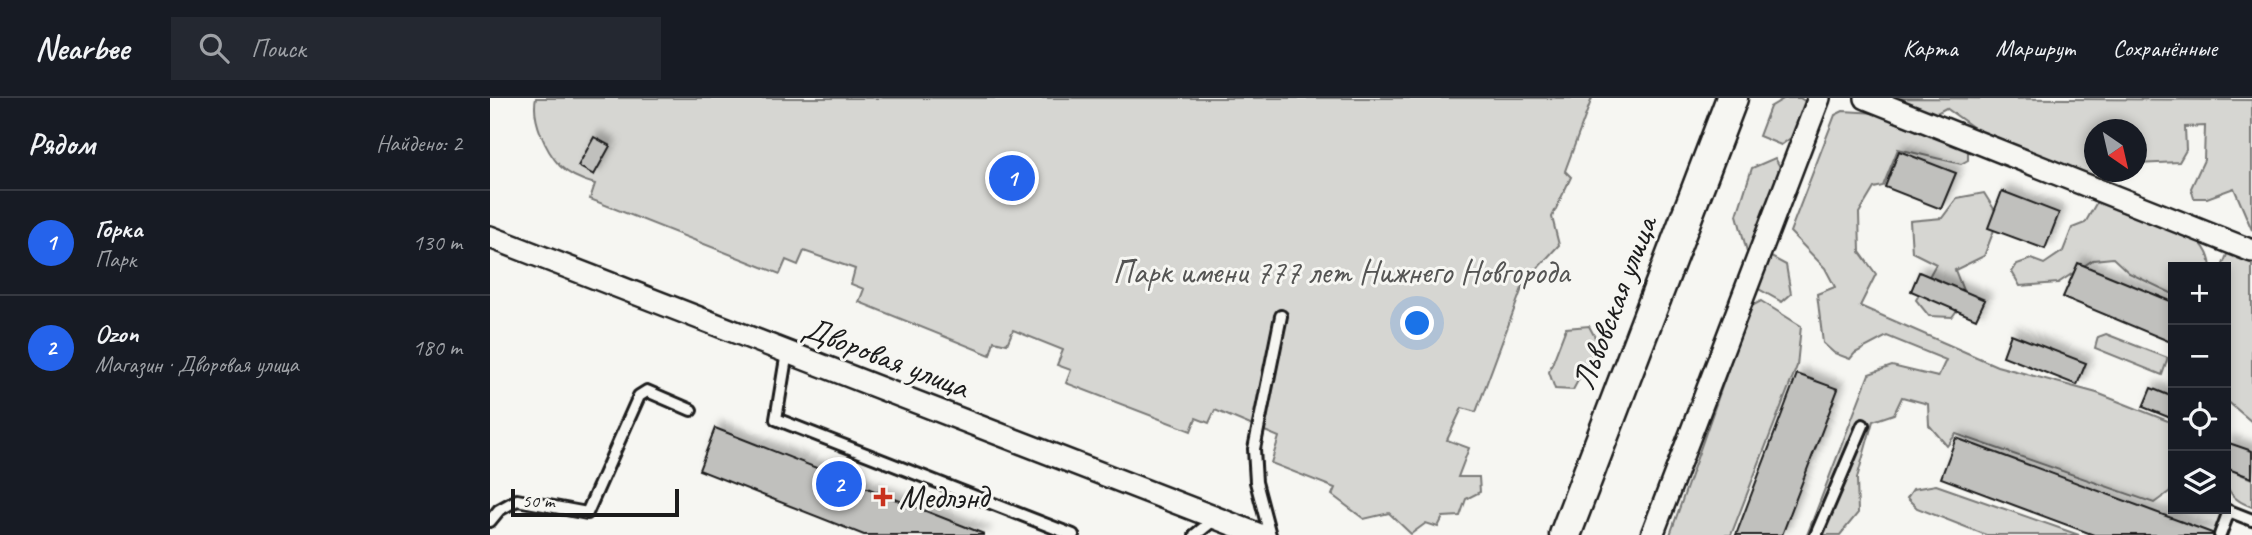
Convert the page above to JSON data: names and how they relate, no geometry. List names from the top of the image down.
{
  "streets": {
    "main road": ["Львовская улица"],
    "street": ["Дворовая улица"]
  },
  "parks": ["Парк имени 777 лет Нижнего Новгорода"],
  "places": {
    "health": ["Медлэнд"]
  },
  "scale_bar": "50 m",
  "north": "bottom right",
  "page": {
    "header": "Nearbee",
    "search": "Поиск",
    "nav": ["Карта", "Маршрут", "Сохранённые"],
    "heading": ["Рядом", "Найдено: 2"],
    "pins": ["1", "2"],
    "list": [
      {
        "mark": "1",
        "name": "Горка",
        "note": "Парк",
        "value": "130 m"
      },
      {
        "mark": "2",
        "name": "Ozon",
        "note": "Магазин · Дворовая улица",
        "value": "180 m"
      }
    ],
    "map_buttons": ["+", "−"],
    "scale": "50 m"
  }
}
